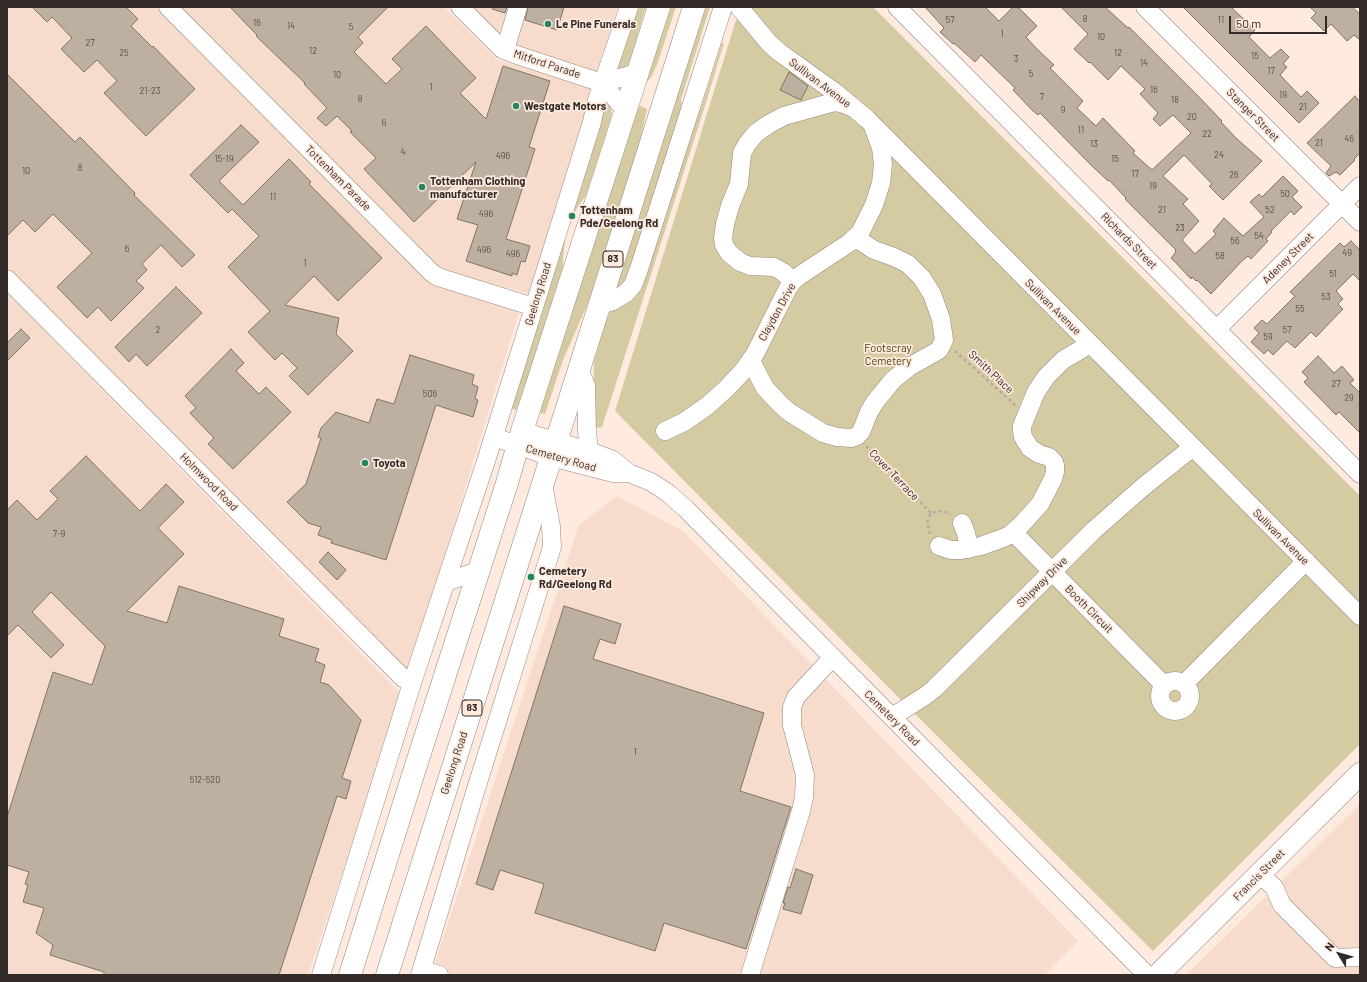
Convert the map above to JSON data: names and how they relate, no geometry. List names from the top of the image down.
{
  "streets": {
    "main road": ["83", "Geelong Road", "Francis Street"],
    "street": [
      "Mitford Parade",
      "Sullivan Avenue",
      "Stanger Street",
      "Tottenham Parade",
      "Richards Street",
      "Adeney Street",
      "Claydon Drive",
      "Cemetery Road",
      "Holmwood Road",
      "Shipway Drive",
      "Booth Circuit"
    ],
    "path": ["Smith Place", "Cover Terrace"]
  },
  "crossings": [
    ["Mitford Parade", "Geelong Road"],
    ["Sullivan Avenue", "Claydon Drive"],
    ["Sullivan Avenue", "Shipway Drive"],
    ["Stanger Street", "Adeney Street"],
    ["Tottenham Parade", "Geelong Road"],
    ["Richards Street", "Adeney Street"],
    ["Geelong Road", "Cemetery Road"],
    ["Geelong Road", "Holmwood Road"],
    ["Cemetery Road", "Shipway Drive"],
    ["Shipway Drive", "Booth Circuit"]
  ],
  "parks": ["Footscray Cemetery"],
  "places": [
    "Le Pine Funerals",
    "Westgate Motors",
    "Tottenham Clothing manufacturer",
    "Tottenham Pde/Geelong Rd",
    "Toyota",
    "Cemetery Rd/Geelong Rd"
  ],
  "house_numbers": [
    "8",
    "57",
    "11",
    "16",
    "14",
    "5",
    "1",
    "10",
    "27",
    "12",
    "25",
    "12",
    "15",
    "3",
    "14",
    "17",
    "5",
    "10",
    "1",
    "16",
    "21-23",
    "19",
    "7",
    "8",
    "18",
    "21",
    "9",
    "20",
    "6",
    "11",
    "22",
    "46",
    "21",
    "13",
    "4",
    "24",
    "496",
    "15-19",
    "15",
    "8",
    "10",
    "17",
    "26",
    "19",
    "50",
    "11",
    "21",
    "52",
    "496",
    "23",
    "54",
    "56",
    "6",
    "496",
    "49",
    "496",
    "58",
    "1",
    "51",
    "53",
    "55",
    "2",
    "57",
    "59",
    "27",
    "506",
    "29",
    "7-9",
    "1",
    "512-520"
  ],
  "scale_bar": "50 m",
  "north": "top left"
}
